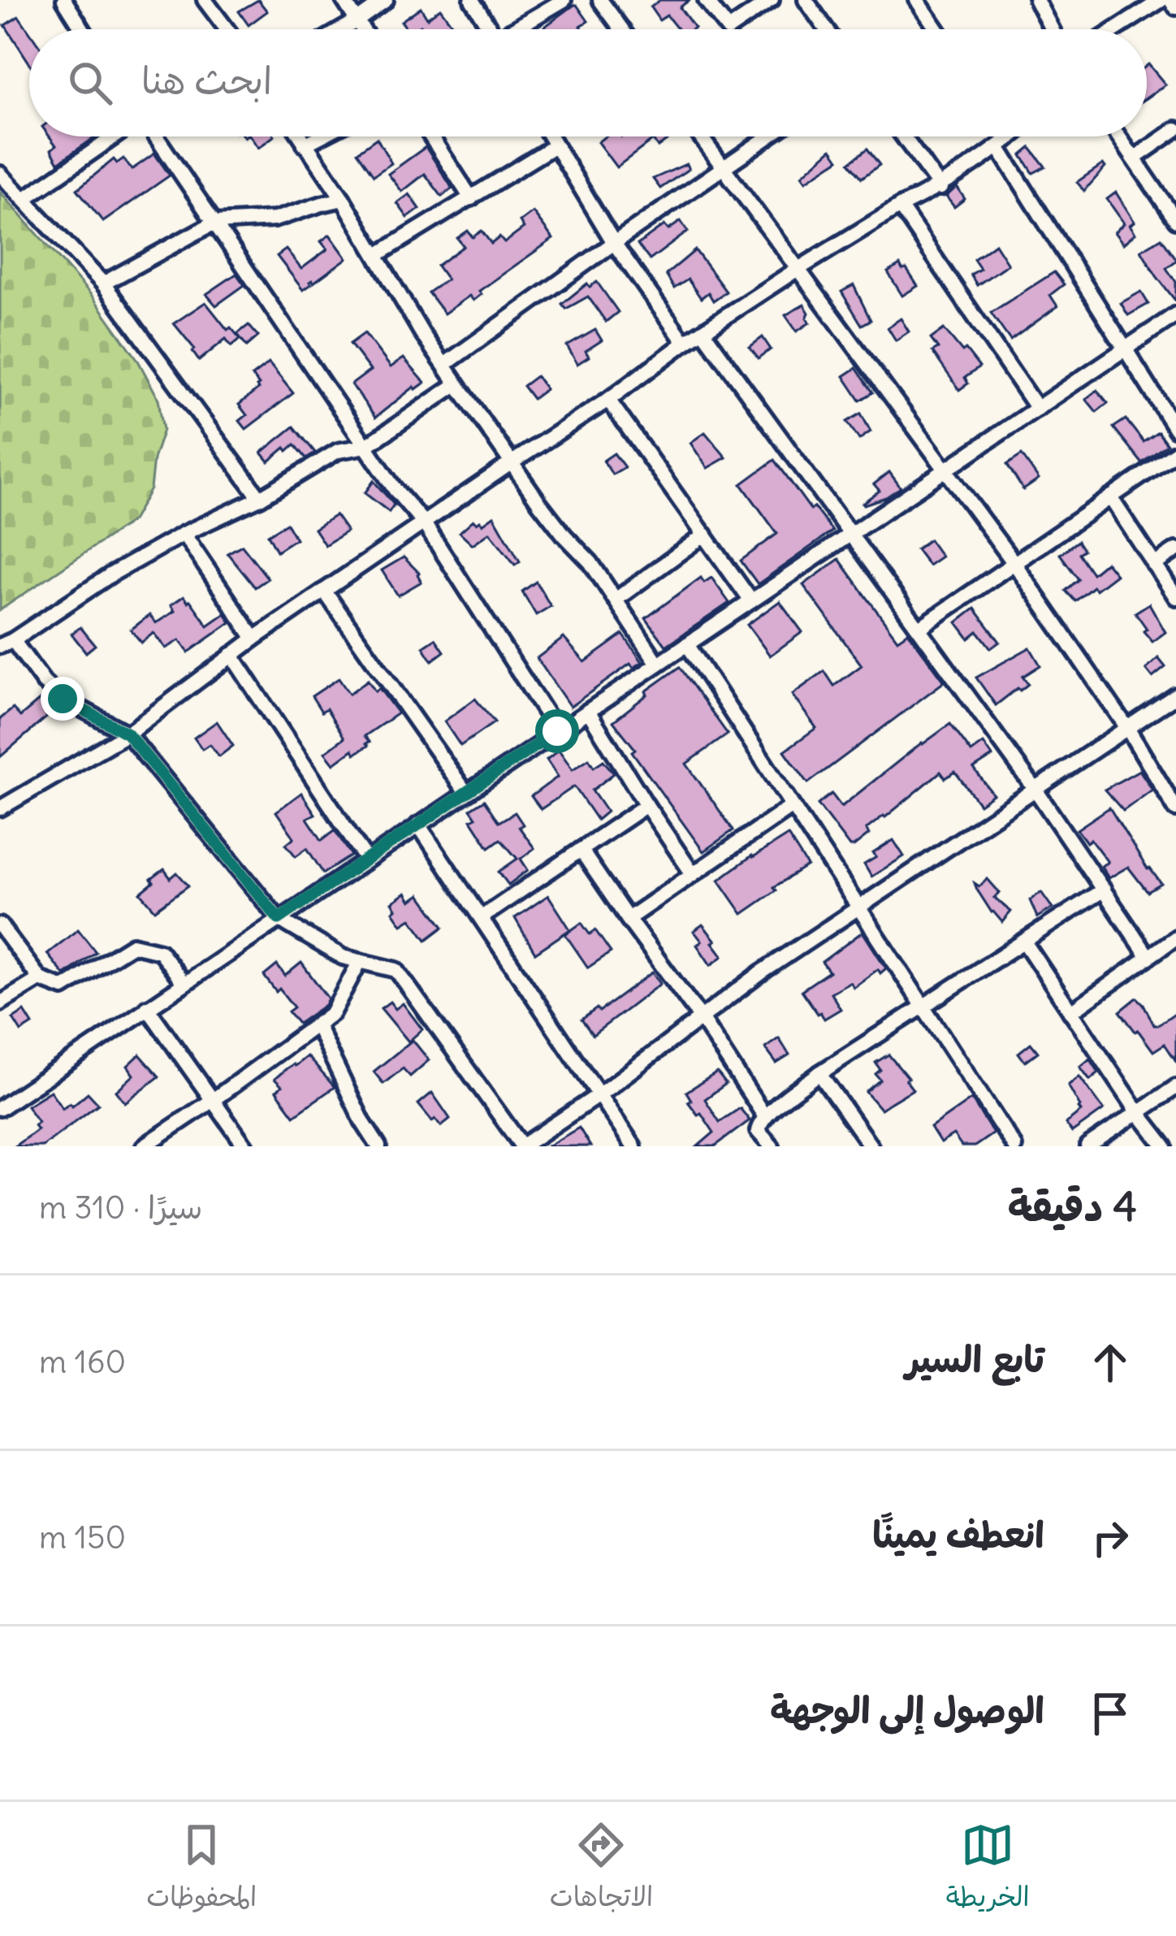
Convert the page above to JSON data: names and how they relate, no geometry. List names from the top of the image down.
{
  "page": {
    "search": "ابحث هنا",
    "heading": ["4 دقيقة", "سيرًا · 310 m"],
    "list": [
      ["تابع السير", "160 m"],
      ["انعطف يمينًا", "150 m"],
      "الوصول إلى الوجهة"
    ],
    "nav": ["الخريطة", "الاتجاهات", "المحفوظات"]
  }
}
